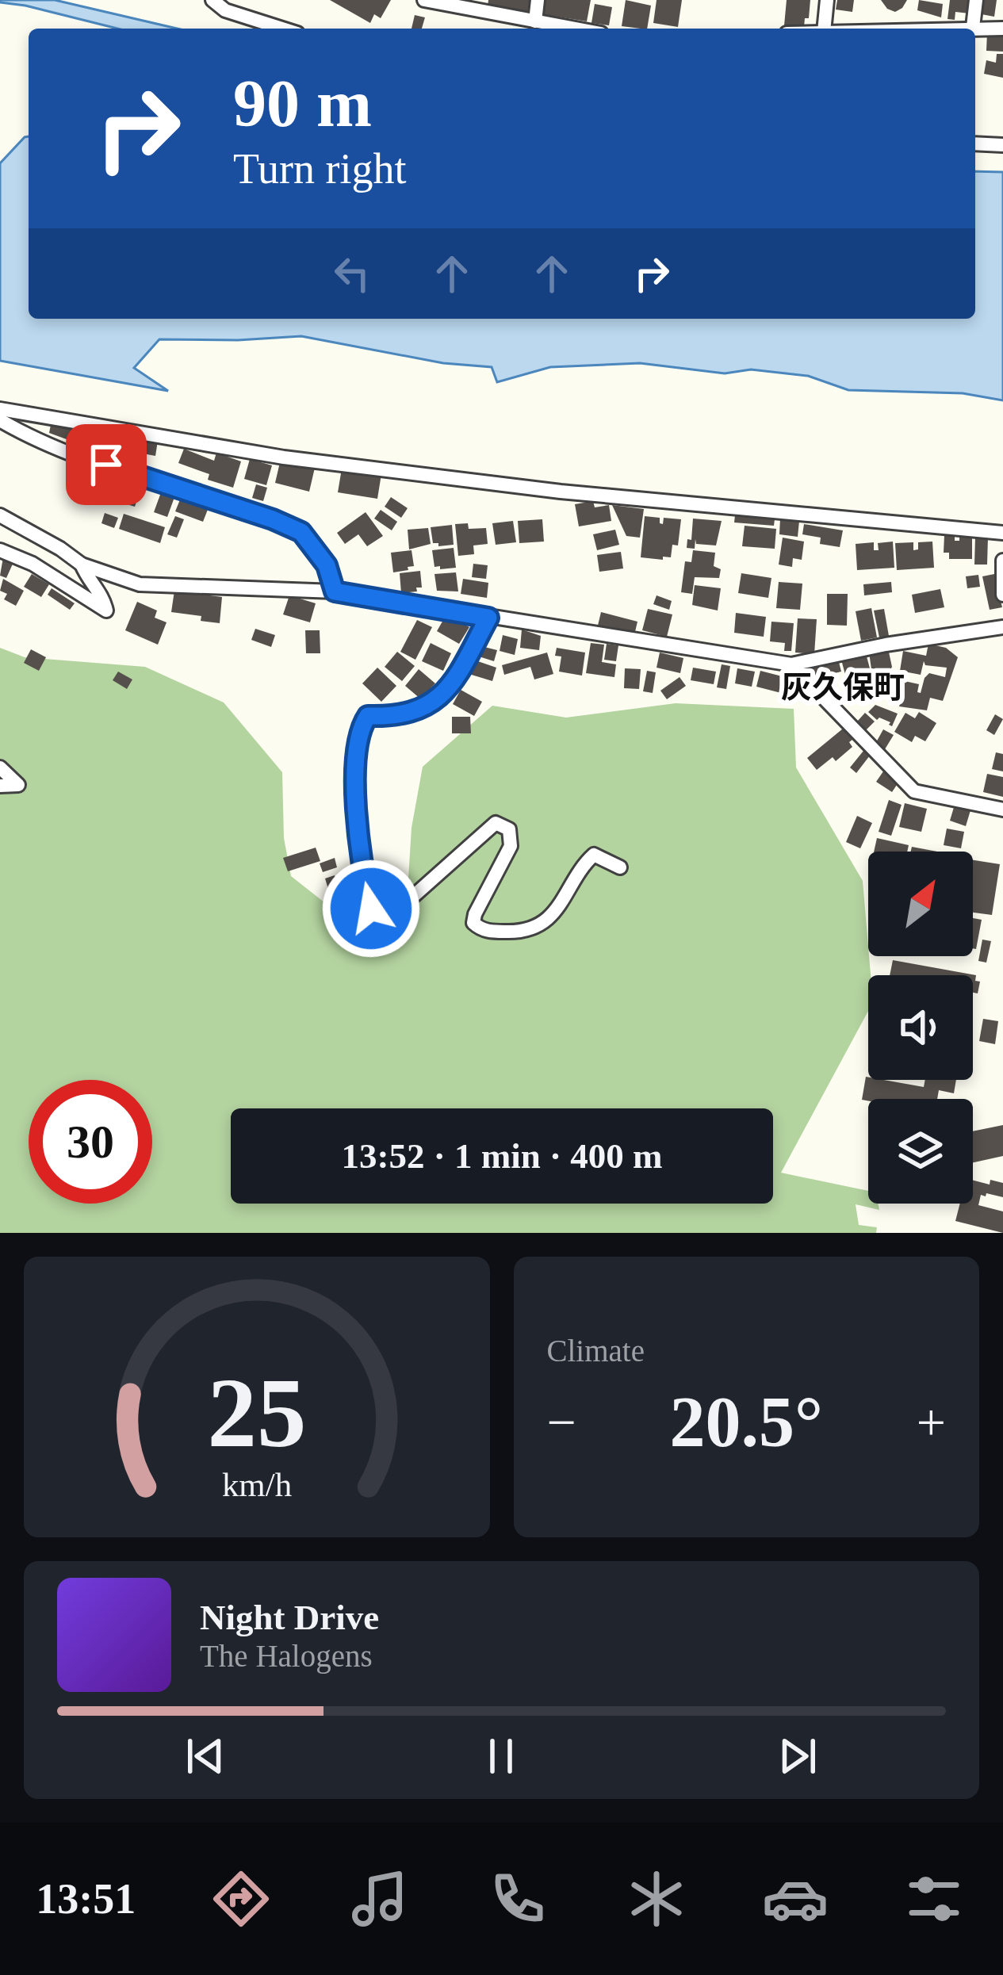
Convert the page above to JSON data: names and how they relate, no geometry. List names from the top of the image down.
{
  "districts": ["灰久保町"],
  "north": "top right",
  "page": {
    "turn": ["90 m", "Turn right"],
    "limit": "30",
    "trip": "13:52 · 1 min · 400 m",
    "tile": "Climate",
    "heat": ["−", "20.5°", "+"],
    "song": ["Night Drive", "The Halogens"],
    "tabs": "13:51",
    "gauge": ["25", "km/h"]
  }
}
